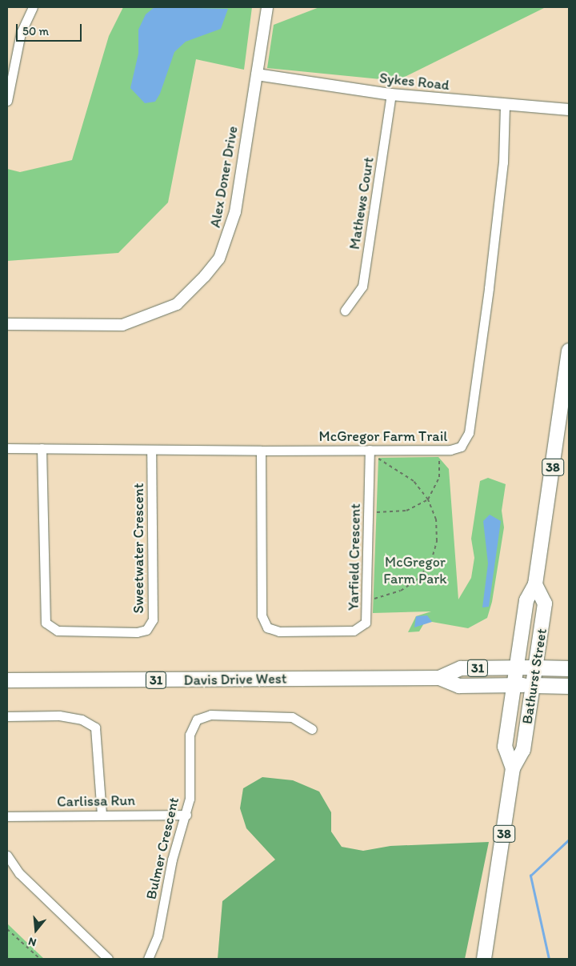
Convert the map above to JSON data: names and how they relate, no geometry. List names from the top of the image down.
{
  "streets": {
    "highway": ["31", "Davis Drive West"],
    "main road": ["38", "Bathurst Street"],
    "street": [
      "Sykes Road",
      "Alex Doner Drive",
      "Mathews Court",
      "McGregor Farm Trail",
      "Sweetwater Crescent",
      "Yarfield Crescent",
      "Carlissa Run",
      "Bulmer Crescent"
    ]
  },
  "crossings": [
    ["Sykes Road", "Alex Doner Drive"],
    ["Sykes Road", "Mathews Court"],
    ["Sykes Road", "McGregor Farm Trail"],
    ["McGregor Farm Trail", "Sweetwater Crescent"],
    ["McGregor Farm Trail", "Yarfield Crescent"],
    ["Bathurst Street", "Davis Drive West"],
    ["Carlissa Run", "Bulmer Crescent"]
  ],
  "parks": ["McGregor Farm Park"],
  "scale_bar": "50 m",
  "north": "bottom"
}
